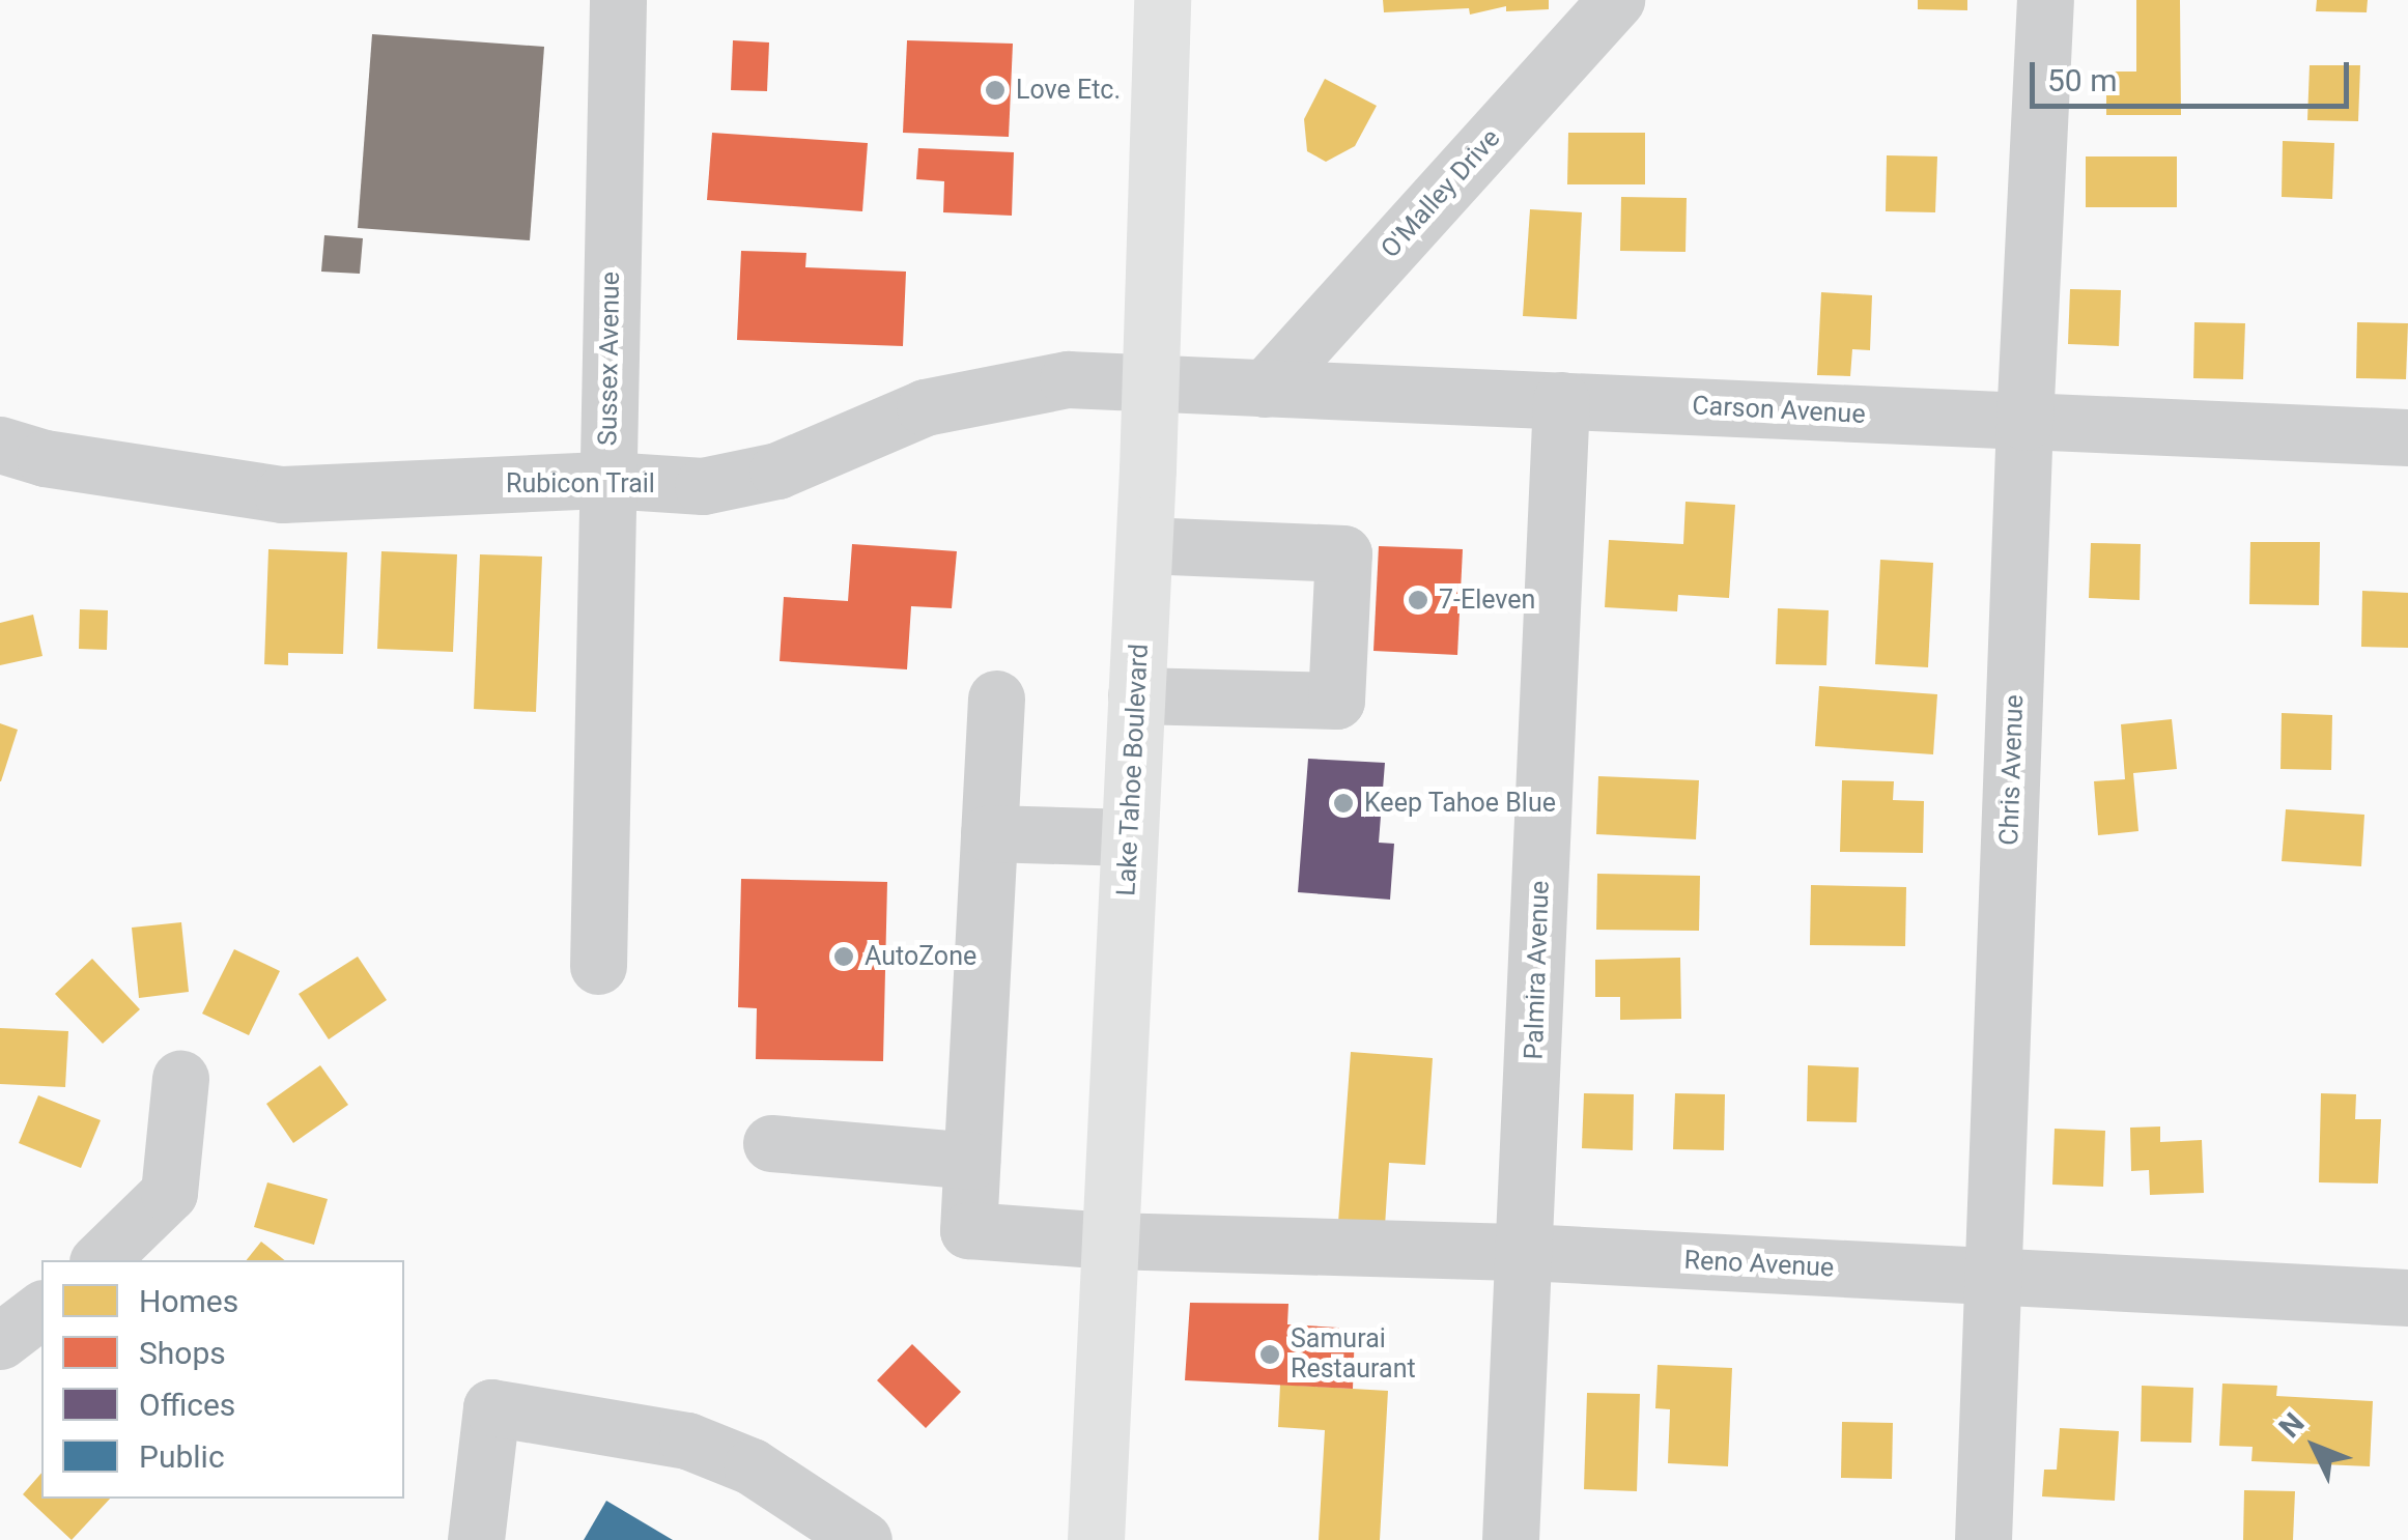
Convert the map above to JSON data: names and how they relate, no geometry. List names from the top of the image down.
{
  "streets": {
    "highway": ["Lake Tahoe Boulevard"],
    "street": [
      "O'Malley Drive",
      "Sussex Avenue",
      "Carson Avenue",
      "Rubicon Trail",
      "Chris Avenue",
      "Palmira Avenue",
      "Reno Avenue"
    ]
  },
  "crossings": [
    ["O'Malley Drive", "Carson Avenue"],
    ["Sussex Avenue", "Rubicon Trail"],
    ["Carson Avenue", "Rubicon Trail"],
    ["Carson Avenue", "Lake Tahoe Boulevard"],
    ["Carson Avenue", "Chris Avenue"],
    ["Carson Avenue", "Palmira Avenue"],
    ["Rubicon Trail", "Lake Tahoe Boulevard"],
    ["Lake Tahoe Boulevard", "Reno Avenue"],
    ["Chris Avenue", "Reno Avenue"],
    ["Palmira Avenue", "Reno Avenue"]
  ],
  "places": [
    "Love Etc.",
    "7-Eleven",
    "Keep Tahoe Blue",
    "AutoZone",
    "Samurai Restaurant"
  ],
  "legend": [
    "Homes",
    "Shops",
    "Offices",
    "Public"
  ],
  "scale_bar": "50 m",
  "north": "top left"
}
